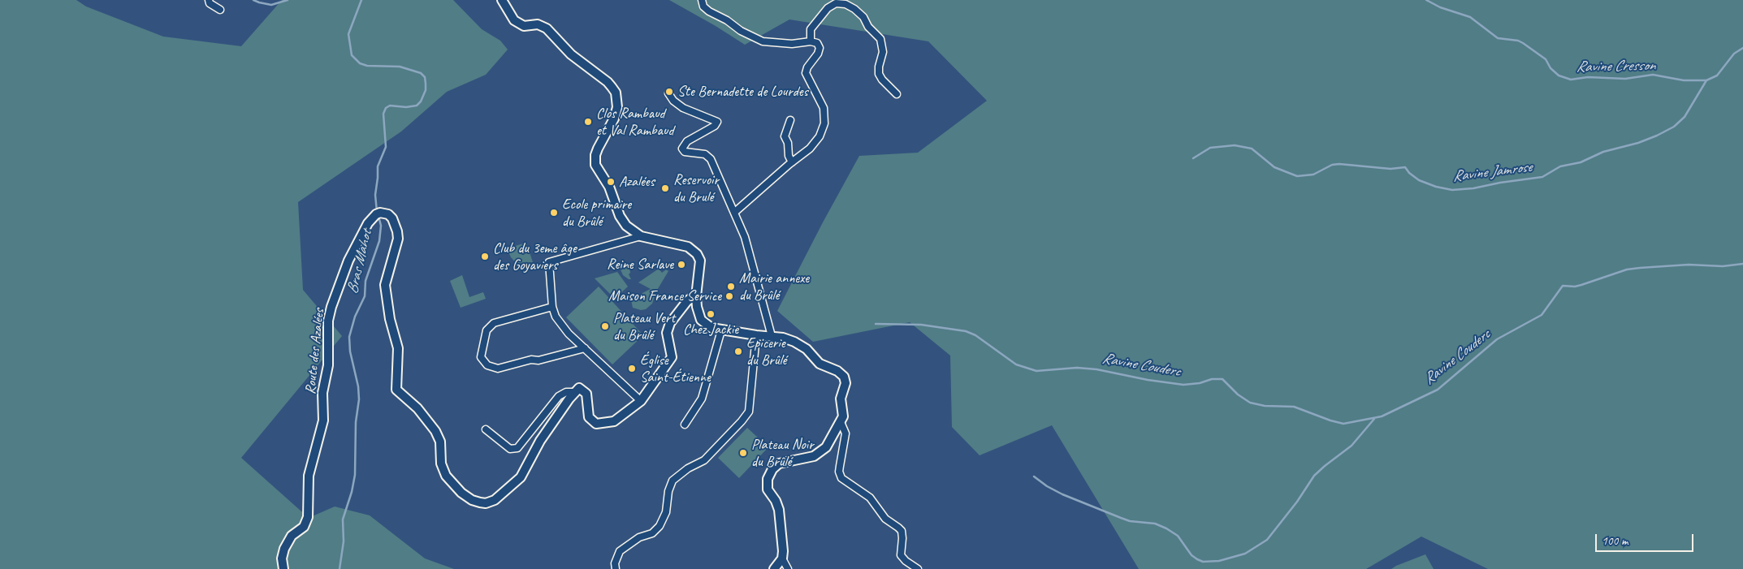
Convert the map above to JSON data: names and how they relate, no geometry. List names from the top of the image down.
{
  "streets": {
    "main road": ["Route des Azalées"]
  },
  "water": [
    "Ravine Cresson",
    "Ravine Jamrose",
    "Bras Mahot",
    "Ravine Couderc"
  ],
  "places": [
    "Ste Bernadette de Lourdes",
    "Clos Rambaud et Val Rambaud",
    "Azalées",
    "Reservoir du Brulé",
    "Ecole primaire du Brûlé",
    "Club du 3eme âge des Goyaviers",
    "Reine Sarlave",
    "Mairie annexe du Brûlé",
    "Maison France Service",
    "Chez Jackie",
    "Plateau Vert du Brûlé",
    "Epicerie du Brûlé",
    "Église Saint-Étienne",
    "Plateau Noir du Brûlé"
  ],
  "scale_bar": "100 m"
}
